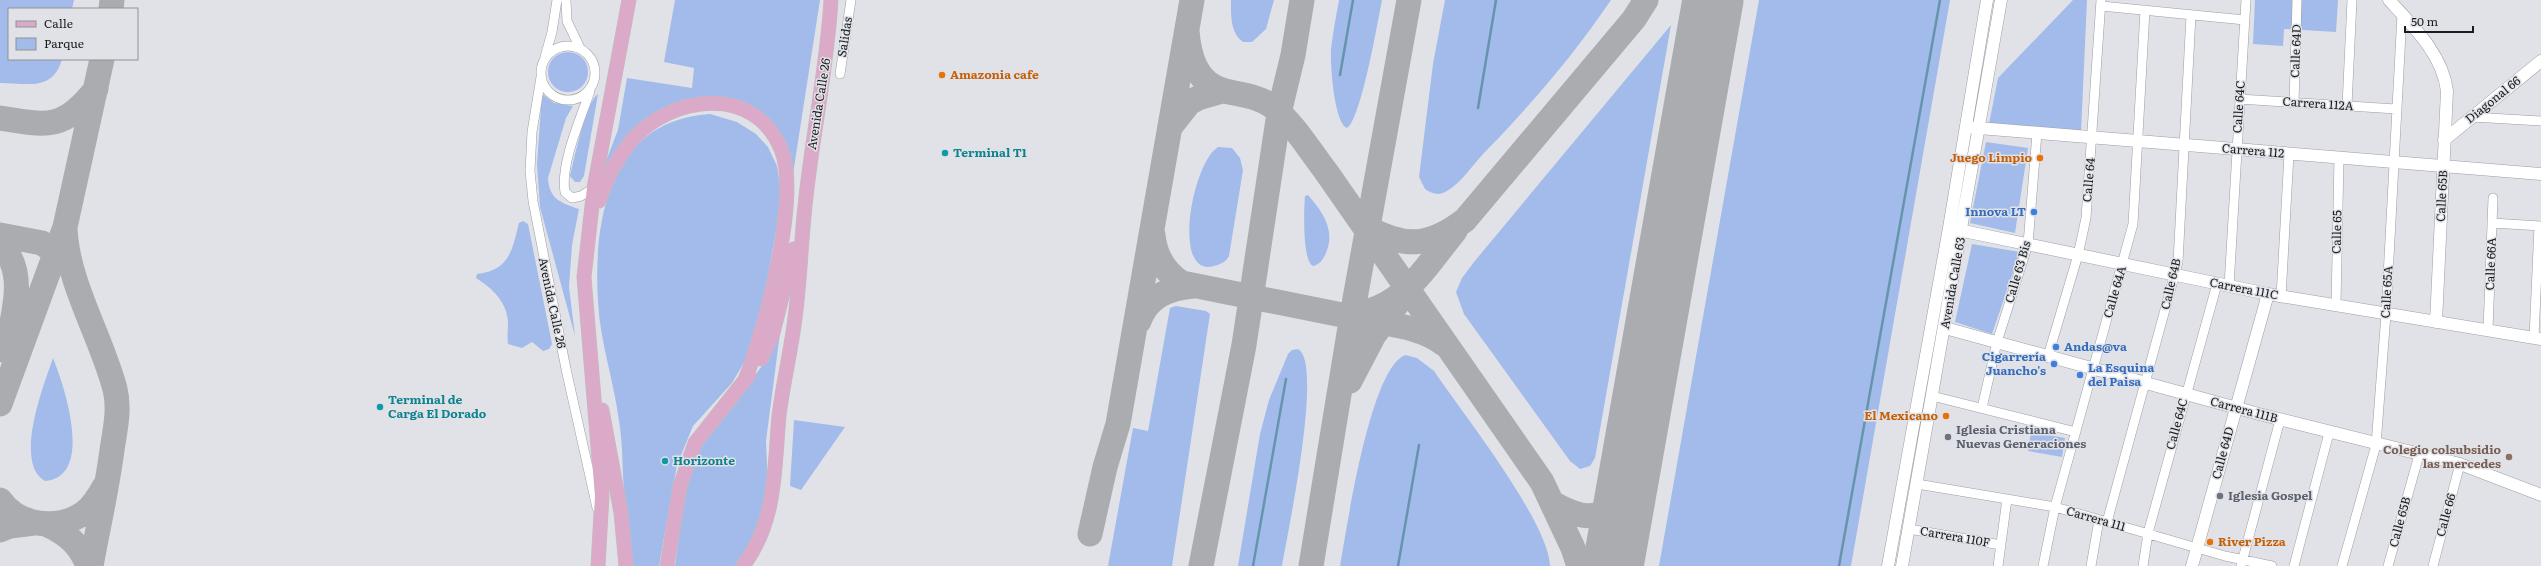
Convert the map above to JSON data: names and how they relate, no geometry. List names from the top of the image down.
{
  "streets": {
    "main road": ["Avenida Calle 26"],
    "street": [
      "Salidas",
      "Calle 64D",
      "Diagonal 66",
      "Carrera 112A",
      "Calle 64C",
      "Carrera 112",
      "Calle 64",
      "Calle 65B",
      "Calle 65",
      "Calle 66A",
      "Calle 63 Bis",
      "Avenida Calle 63",
      "Calle 64B",
      "Carrera 111C",
      "Calle 64A",
      "Calle 65A",
      "Carrera 111B",
      "Calle 66",
      "Carrera 111",
      "Carrera 110F"
    ]
  },
  "crossings": [
    ["Calle 64D", "Carrera 112A"],
    ["Calle 64D", "Carrera 111C"],
    ["Calle 64D", "Carrera 111B"],
    ["Calle 64D", "Carrera 111"],
    ["Diagonal 66", "Calle 65B"],
    ["Carrera 112A", "Calle 64C"],
    ["Carrera 112A", "Calle 65A"],
    ["Calle 64C", "Carrera 112"],
    ["Calle 64C", "Carrera 111C"],
    ["Calle 64C", "Carrera 111B"],
    ["Calle 64C", "Carrera 111"],
    ["Carrera 112", "Calle 64"],
    ["Carrera 112", "Calle 65B"],
    ["Carrera 112", "Calle 65"],
    ["Carrera 112", "Calle 63 Bis"],
    ["Carrera 112", "Avenida Calle 63"],
    ["Carrera 112", "Calle 64B"],
    ["Carrera 112", "Calle 64A"],
    ["Carrera 112", "Calle 65A"],
    ["Calle 64", "Carrera 111C"],
    ["Calle 64", "Carrera 111B"],
    ["Calle 65B", "Carrera 111C"],
    ["Calle 65B", "Calle 65A"],
    ["Calle 65B", "Carrera 111B"],
    ["Calle 65", "Carrera 111C"],
    ["Calle 66A", "Carrera 111C"],
    ["Calle 63 Bis", "Carrera 111C"],
    ["Calle 63 Bis", "Carrera 111B"],
    ["Avenida Calle 63", "Carrera 111C"],
    ["Avenida Calle 63", "Carrera 111B"],
    ["Avenida Calle 63", "Carrera 111"],
    ["Avenida Calle 63", "Carrera 110F"],
    ["Calle 64B", "Carrera 111C"],
    ["Calle 64B", "Carrera 111B"],
    ["Calle 64B", "Carrera 111"],
    ["Carrera 111C", "Calle 64A"],
    ["Carrera 111C", "Calle 65A"],
    ["Calle 64A", "Carrera 111B"],
    ["Calle 64A", "Carrera 111"],
    ["Calle 65A", "Carrera 111B"],
    ["Carrera 111B", "Calle 66"]
  ],
  "places": [
    "Amazonia cafe",
    "Terminal T1",
    "Juego Limpio",
    "Innova LT",
    "Andas@va",
    "Cigarrería Juancho's",
    "La Esquina del Paisa",
    "Terminal de Carga El Dorado",
    "El Mexicano",
    "Iglesia Cristiana Nuevas Generaciones",
    "Colegio colsubsidio las mercedes",
    "Horizonte",
    "Iglesia Gospel",
    "River Pizza"
  ],
  "legend": ["Calle", "Parque"],
  "scale_bar": "50 m"
}
